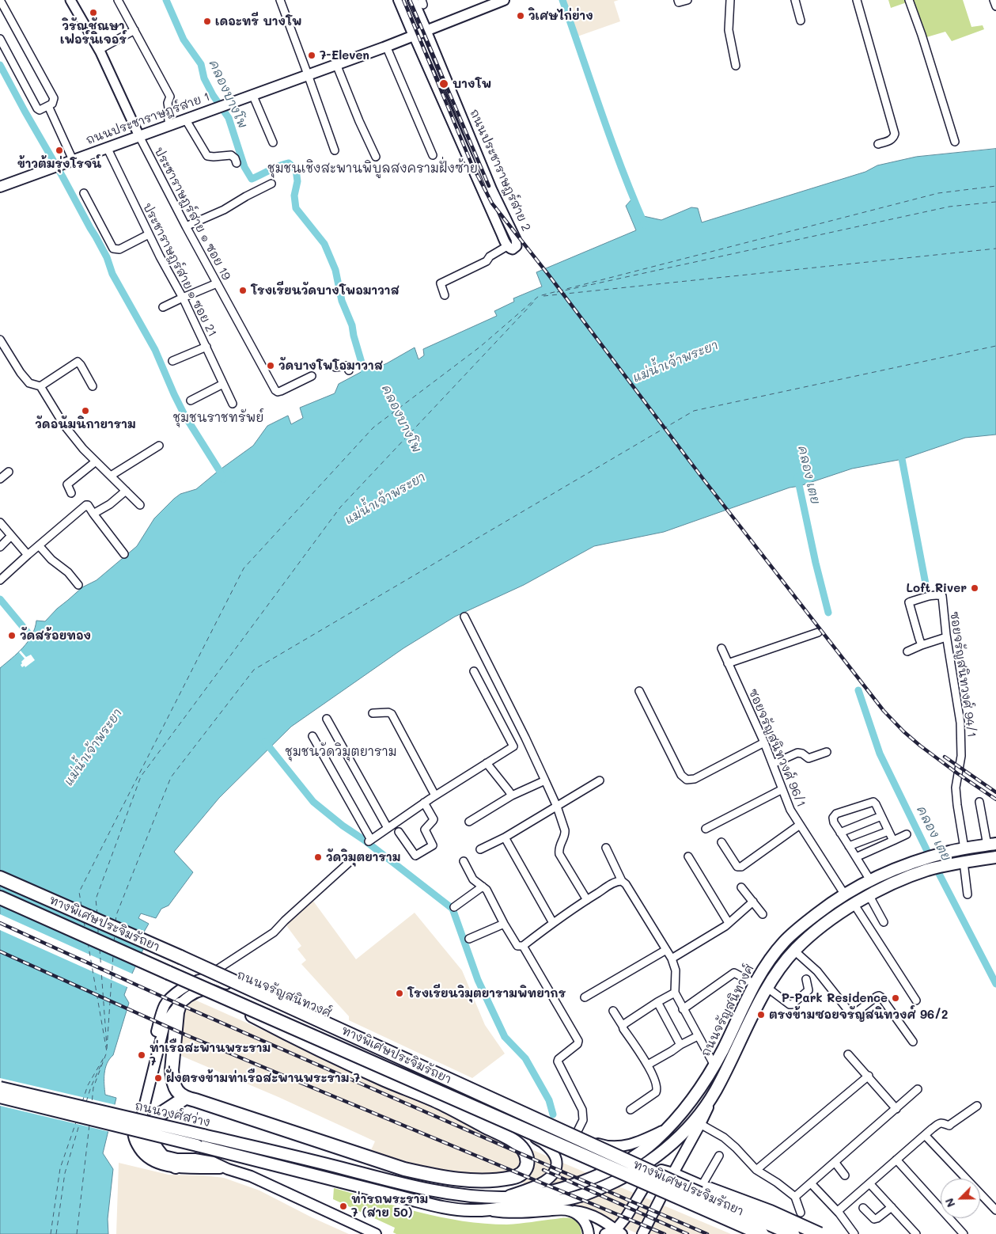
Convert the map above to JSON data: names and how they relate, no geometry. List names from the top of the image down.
{
  "streets": {
    "highway": ["ทางพิเศษประจิมรัถยา"],
    "main road": [
      "ถนนประชาราษฎร์สาย 1",
      "ถนนประชาราษฎร์สาย 2",
      "ถนนจรัญสนิทวงศ์",
      "ถนนวงศ์สว่าง"
    ],
    "street": [
      "ประชาราษฎร์สาย ๑ ซอย 19",
      "ประชาราษฎร์สาย ๑ ซอย 21",
      "ซอยจรัญสนิทวงศ์ 94/1",
      "ซอยจรัญสนิทวงศ์ 96/1"
    ]
  },
  "crossings": [
    ["ถนนประชาราษฎร์สาย 1", "ถนนประชาราษฎร์สาย 2"],
    ["ถนนประชาราษฎร์สาย 1", "ประชาราษฎร์สาย ๑ ซอย 19"],
    ["ถนนประชาราษฎร์สาย 1", "ประชาราษฎร์สาย ๑ ซอย 21"],
    ["ซอยจรัญสนิทวงศ์ 94/1", "ถนนจรัญสนิทวงศ์"],
    ["ซอยจรัญสนิทวงศ์ 96/1", "ถนนจรัญสนิทวงศ์"],
    ["ทางพิเศษประจิมรัถยา", "ถนนจรัญสนิทวงศ์"],
    ["ถนนจรัญสนิทวงศ์", "ถนนวงศ์สว่าง"]
  ],
  "districts": ["ชุมชนเชิงสะพานพิบูลสงครามฝั่งซ้าย", "ชุมชนราชทรัพย์", "ชุมชนวัดวิมุตยาราม"],
  "water": ["คลองบางโพ", "แม่น้ำเจ้าพระยา", "คลอง เตย"],
  "places": [
    "วิรัณชัณษา เฟอร์นิเจอร์",
    "วิเศษไก่ย่าง",
    "เดอะทรี บางโพ",
    "7-Eleven",
    "บางโพ",
    "ข้าวต้มรุ่งโรจน์",
    "โรงเรียนวัดบางโพอมาวาส",
    "วัดบางโพโอมาวาส",
    "วัดอนัมนิกายาราม",
    "Loft River",
    "วัดสร้อยทอง",
    "วัดวิมุตยาราม",
    "โรงเรียนวิมุตยารามพิทยากร",
    "P-Park Residence",
    "ตรงข้ามซอยจรัญสนิทวงศ์ 96/2",
    "ท่าเรือสะพานพระราม 7",
    "ฝั่งตรงข้ามท่าเรือสะพานพระราม 7",
    "ท่ารถพระราม 7 (สาย 50)"
  ],
  "north": "bottom left"
}
